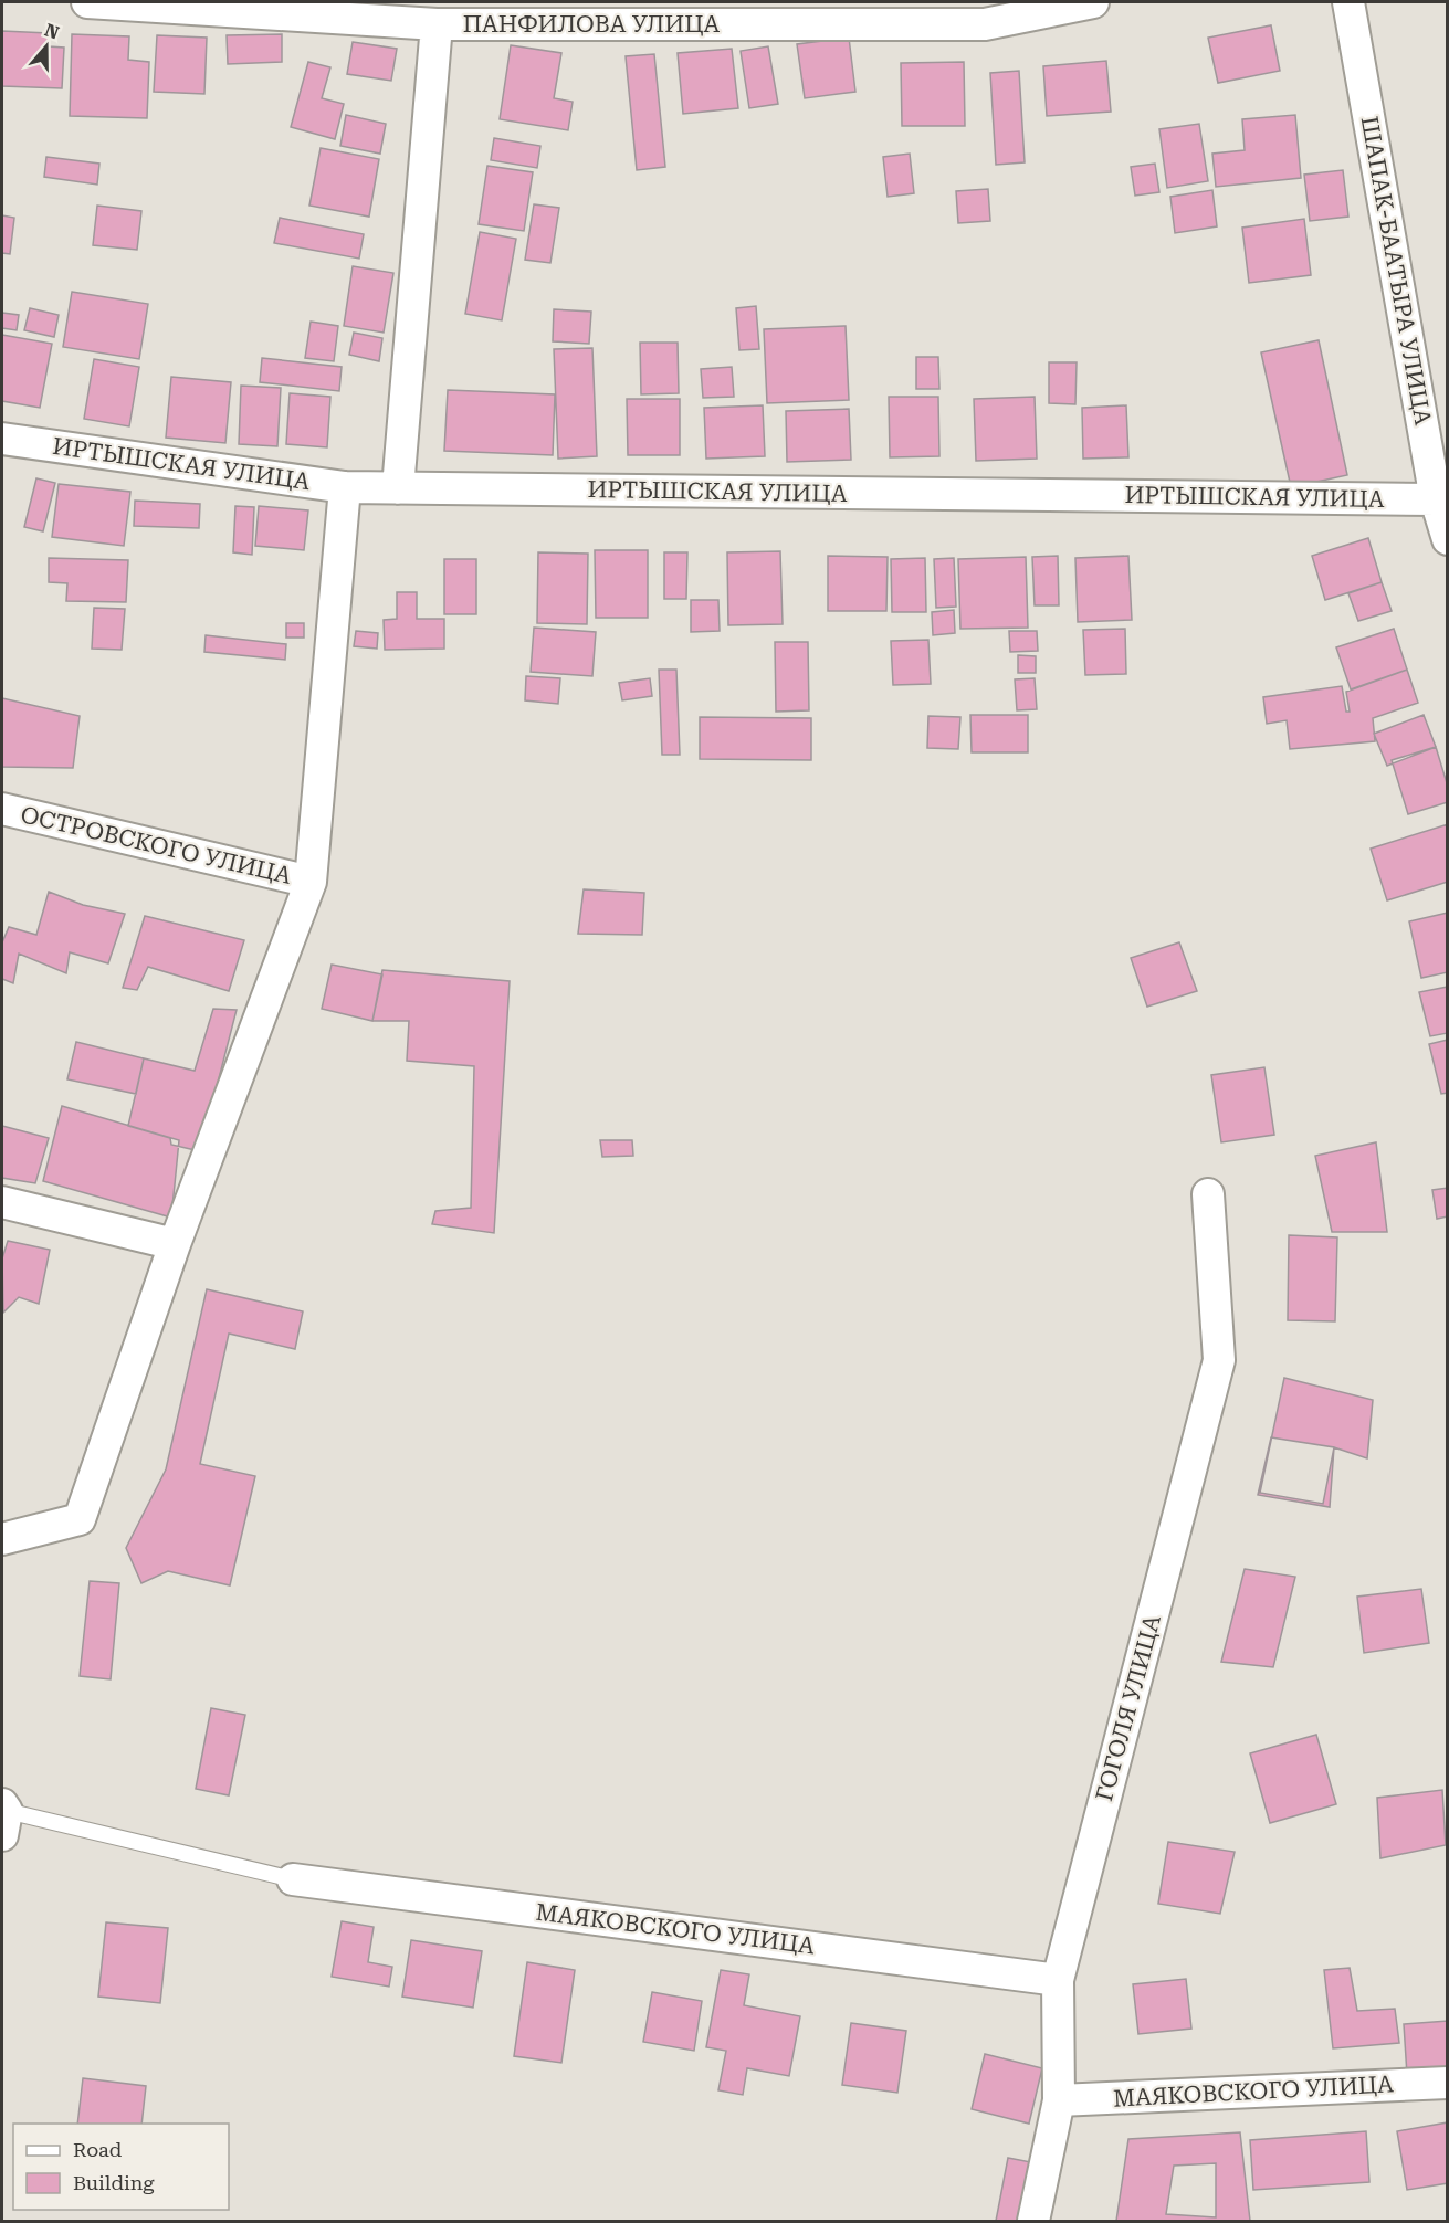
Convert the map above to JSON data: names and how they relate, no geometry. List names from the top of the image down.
{
  "streets": {
    "street": [
      "ПАНФИЛОВА УЛИЦА",
      "ШАПАК-БААТЫРА УЛИЦА",
      "ИРТЫШСКАЯ УЛИЦА",
      "ОСТРОВСКОГО УЛИЦА",
      "ГОГОЛЯ УЛИЦА",
      "МАЯКОВСКОГО УЛИЦА"
    ]
  },
  "crossings": [
    ["ШАПАК-БААТЫРА УЛИЦА", "ИРТЫШСКАЯ УЛИЦА"],
    ["ГОГОЛЯ УЛИЦА", "МАЯКОВСКОГО УЛИЦА"]
  ],
  "legend": ["Road", "Building"],
  "north": "top"
}
